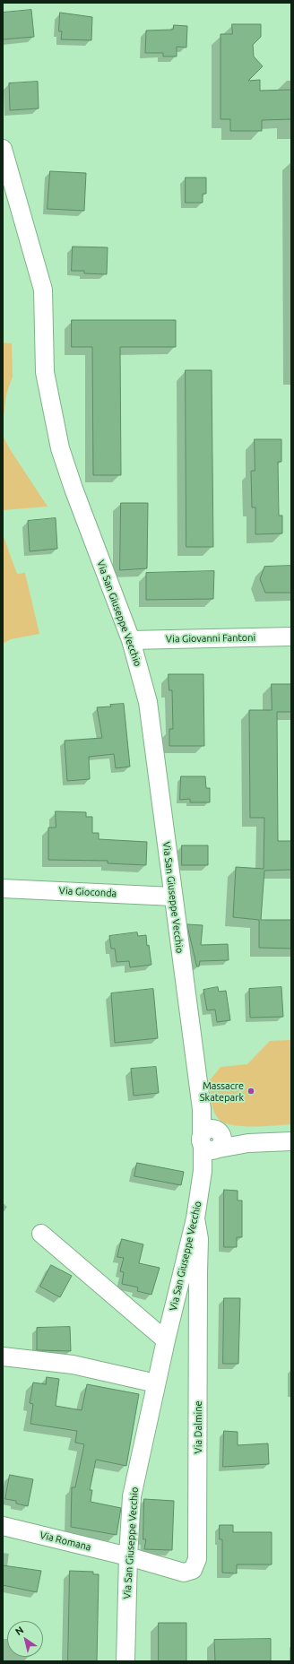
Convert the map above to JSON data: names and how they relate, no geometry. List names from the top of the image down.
{
  "streets": {
    "street": [
      "Via San Giuseppe Vecchio",
      "Via Giovanni Fantoni",
      "Via Gioconda",
      "Via Dalmine",
      "Via Romana"
    ]
  },
  "crossings": [
    ["Via San Giuseppe Vecchio", "Via Giovanni Fantoni"],
    ["Via San Giuseppe Vecchio", "Via Gioconda"],
    ["Via San Giuseppe Vecchio", "Via Dalmine"],
    ["Via San Giuseppe Vecchio", "Via Romana"],
    ["Via Dalmine", "Via Romana"]
  ],
  "places": ["Massacre Skatepark"],
  "north": "top left"
}
